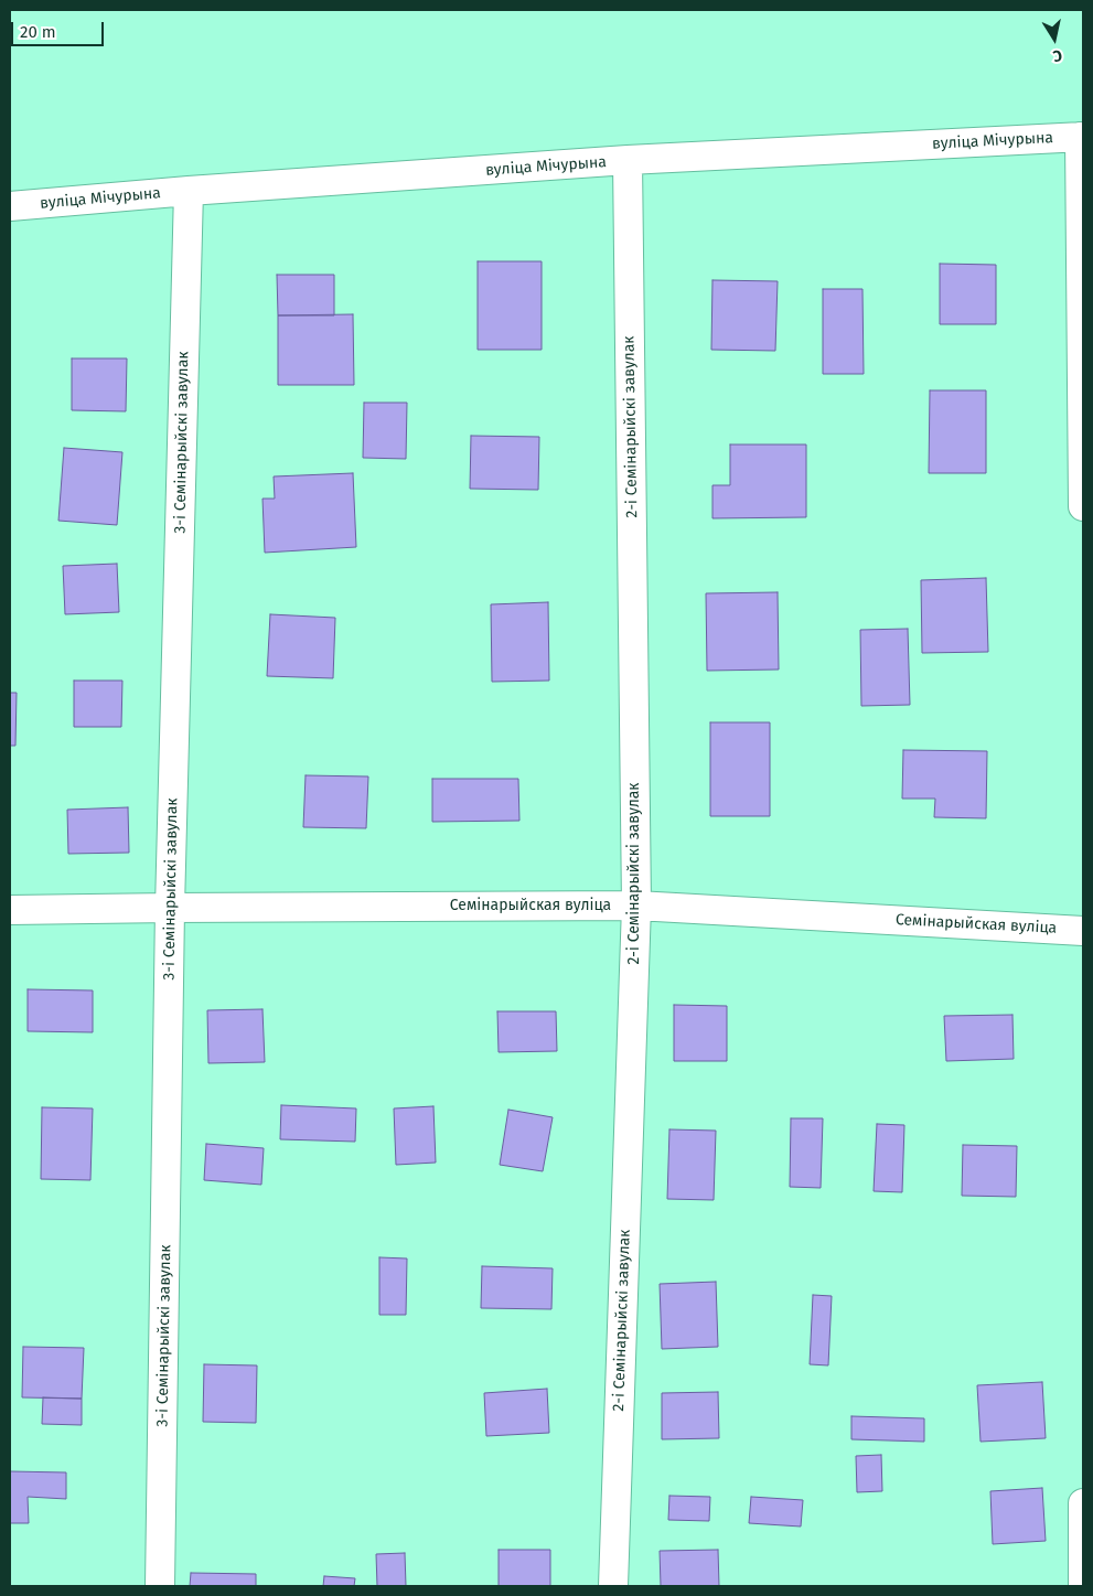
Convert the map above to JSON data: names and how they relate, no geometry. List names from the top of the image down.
{
  "streets": {
    "street": [
      "вуліца Мічурына",
      "2-і Семінарыйскі завулак",
      "3-і Семінарыйскі завулак",
      "Семінарыйская вуліца"
    ]
  },
  "crossings": [
    ["вуліца Мічурына", "2-і Семінарыйскі завулак"],
    ["вуліца Мічурына", "3-і Семінарыйскі завулак"],
    ["2-і Семінарыйскі завулак", "Семінарыйская вуліца"],
    ["3-і Семінарыйскі завулак", "Семінарыйская вуліца"]
  ],
  "scale_bar": "20 m",
  "north": "bottom"
}
